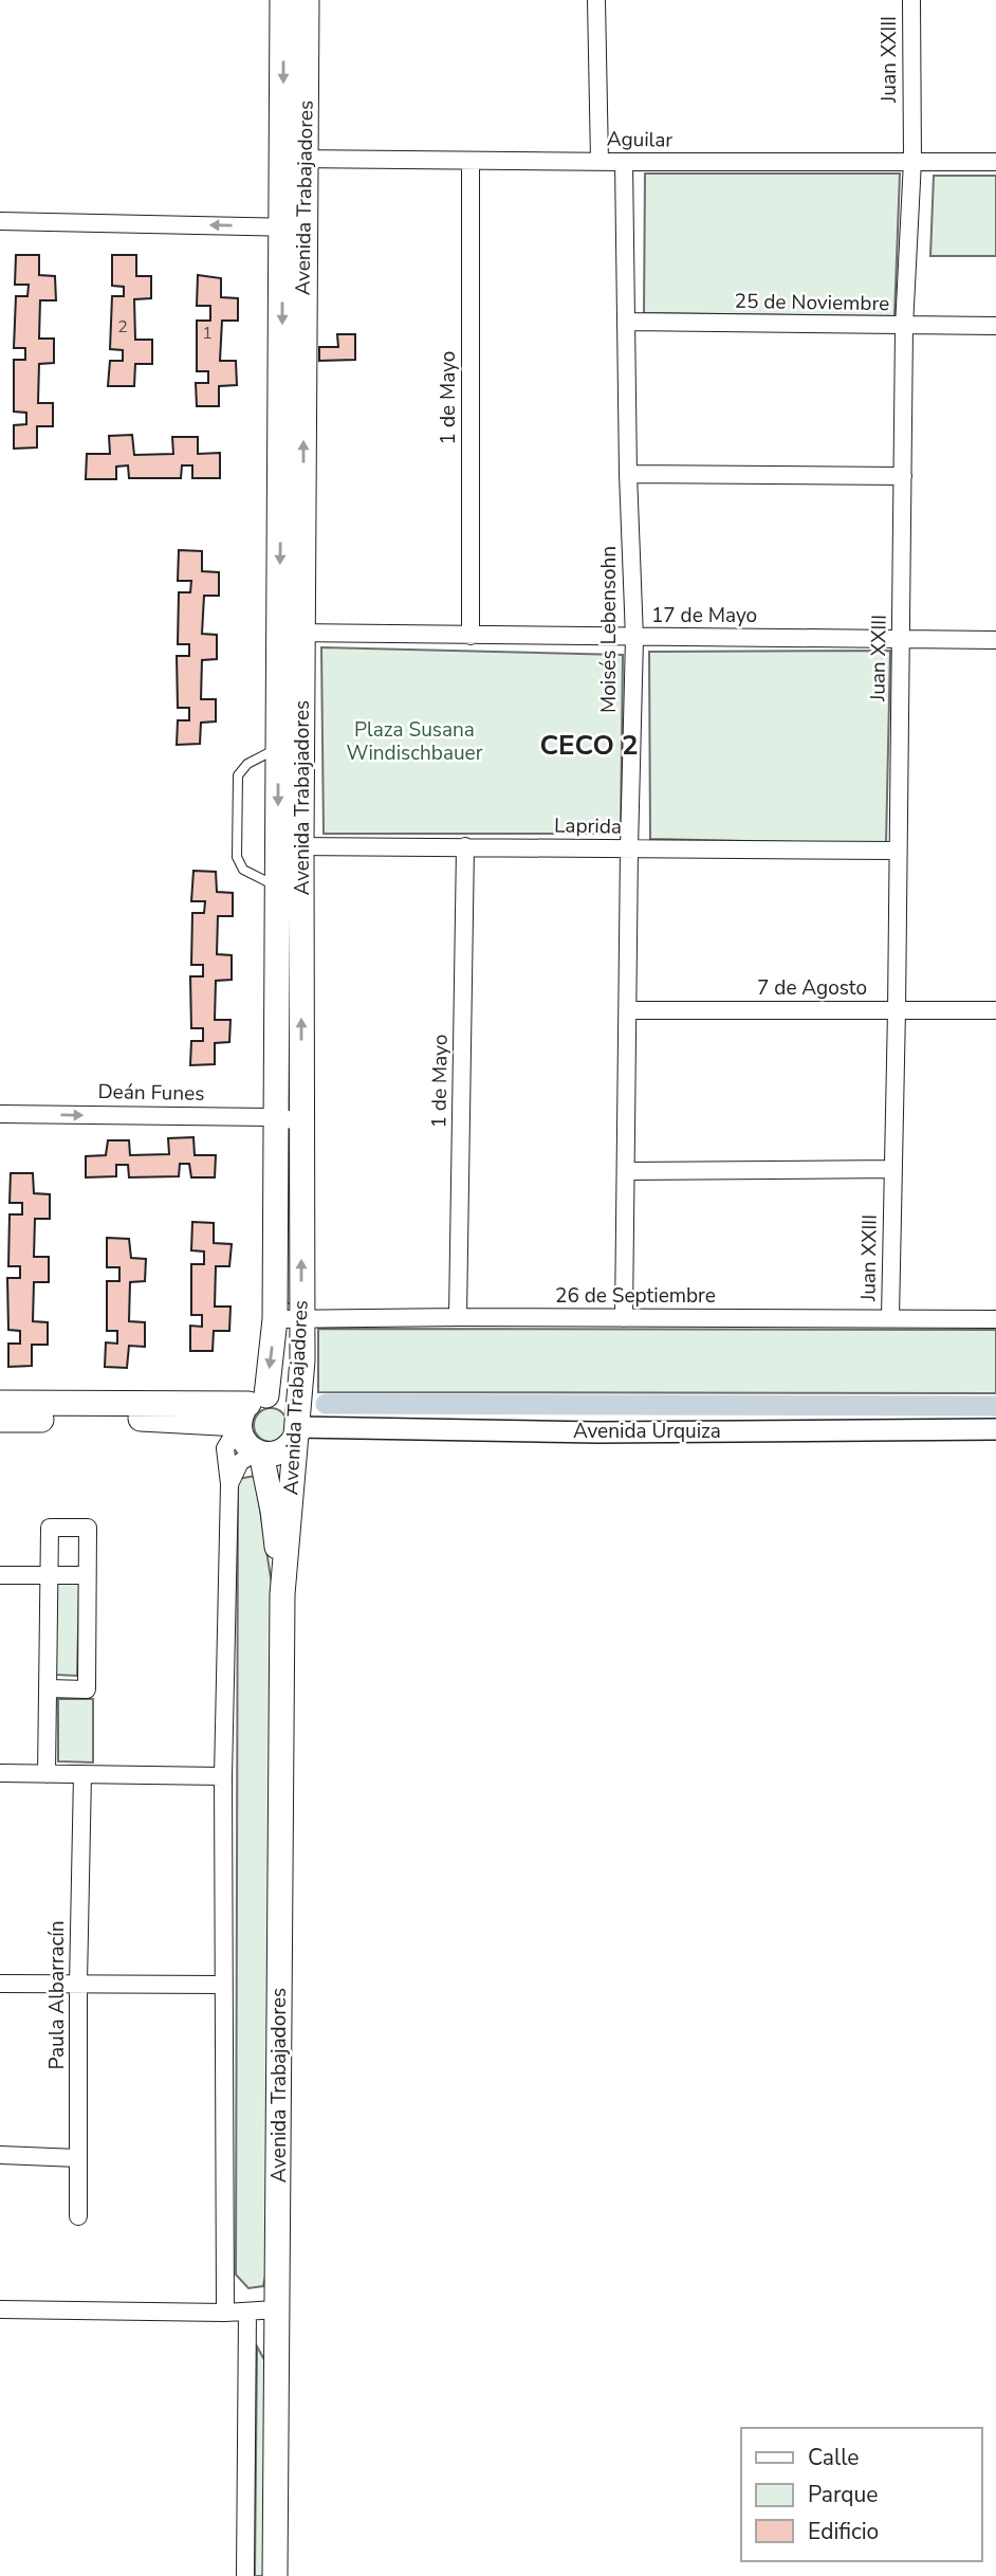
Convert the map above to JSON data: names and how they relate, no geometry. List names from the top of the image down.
{
  "streets": {
    "main road": ["Avenida Trabajadores"],
    "street": [
      "Juan XXIII",
      "Aguilar",
      "25 de Noviembre",
      "1 de Mayo",
      "17 de Mayo",
      "Moisés Lebensohn",
      "Laprida",
      "7 de Agosto",
      "Deán Funes",
      "26 de Septiembre",
      "Avenida Urquiza",
      "Paula Albarracín"
    ]
  },
  "crossings": [
    ["Juan XXIII", "Aguilar"],
    ["Juan XXIII", "25 de Noviembre"],
    ["Juan XXIII", "17 de Mayo"],
    ["Juan XXIII", "Laprida"],
    ["Juan XXIII", "7 de Agosto"],
    ["Juan XXIII", "26 de Septiembre"],
    ["Aguilar", "Avenida Trabajadores"],
    ["Aguilar", "1 de Mayo"],
    ["Aguilar", "Moisés Lebensohn"],
    ["Avenida Trabajadores", "17 de Mayo"],
    ["Avenida Trabajadores", "Laprida"],
    ["Avenida Trabajadores", "Deán Funes"],
    ["Avenida Trabajadores", "26 de Septiembre"],
    ["Avenida Trabajadores", "Avenida Urquiza"],
    ["25 de Noviembre", "Moisés Lebensohn"],
    ["1 de Mayo", "17 de Mayo"],
    ["1 de Mayo", "Laprida"],
    ["1 de Mayo", "26 de Septiembre"],
    ["17 de Mayo", "Moisés Lebensohn"],
    ["Moisés Lebensohn", "Laprida"],
    ["Moisés Lebensohn", "7 de Agosto"],
    ["Moisés Lebensohn", "26 de Septiembre"]
  ],
  "one_way": ["Deán Funes"],
  "districts": ["CECO 2"],
  "parks": ["Plaza Susana Windischbauer"],
  "house_numbers": ["2", "1"],
  "legend": ["Calle", "Parque", "Edificio"]
}
